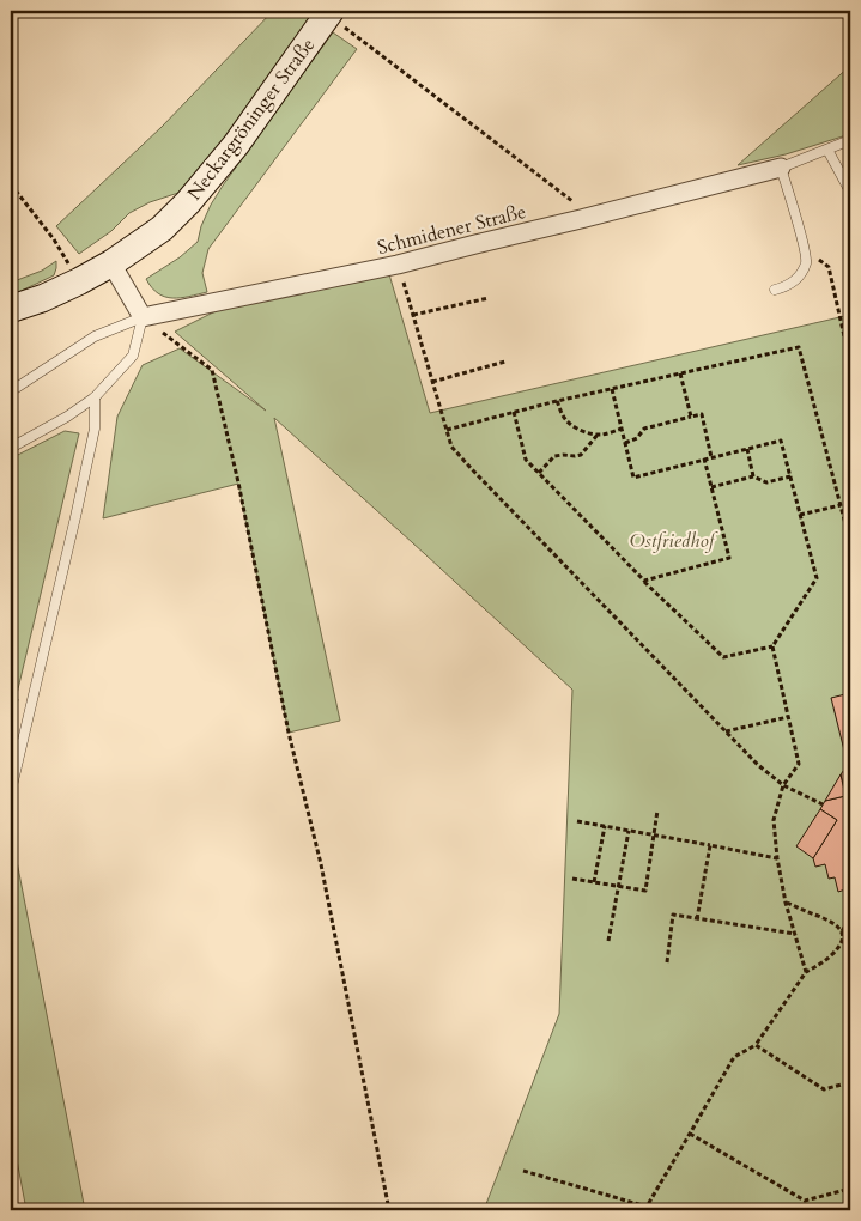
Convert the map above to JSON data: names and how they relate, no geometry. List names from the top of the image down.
{
  "streets": {
    "main road": ["Neckargröninger Straße"],
    "street": ["Schmidener Straße"]
  },
  "parks": ["Ostfriedhof"]
}
